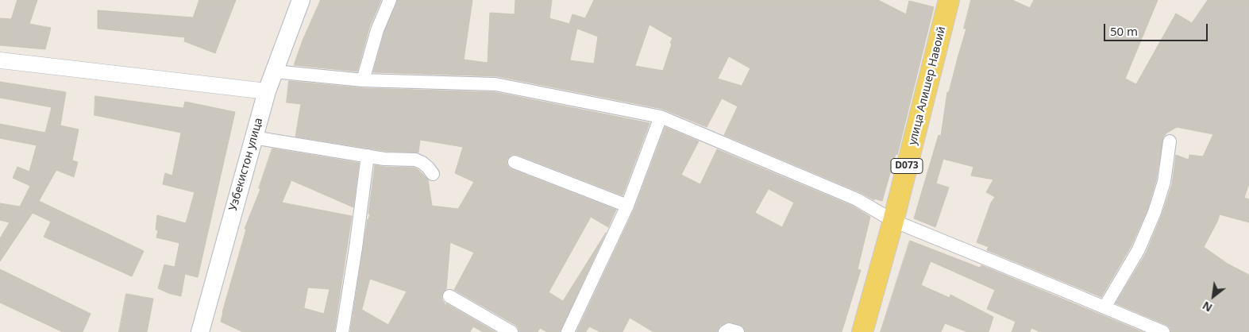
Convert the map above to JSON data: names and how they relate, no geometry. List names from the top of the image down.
{
  "streets": {
    "main road": ["улица Алишер Навоий", "Узбекистон улица", "D073"]
  },
  "scale_bar": "50 m",
  "north": "bottom left"
}
